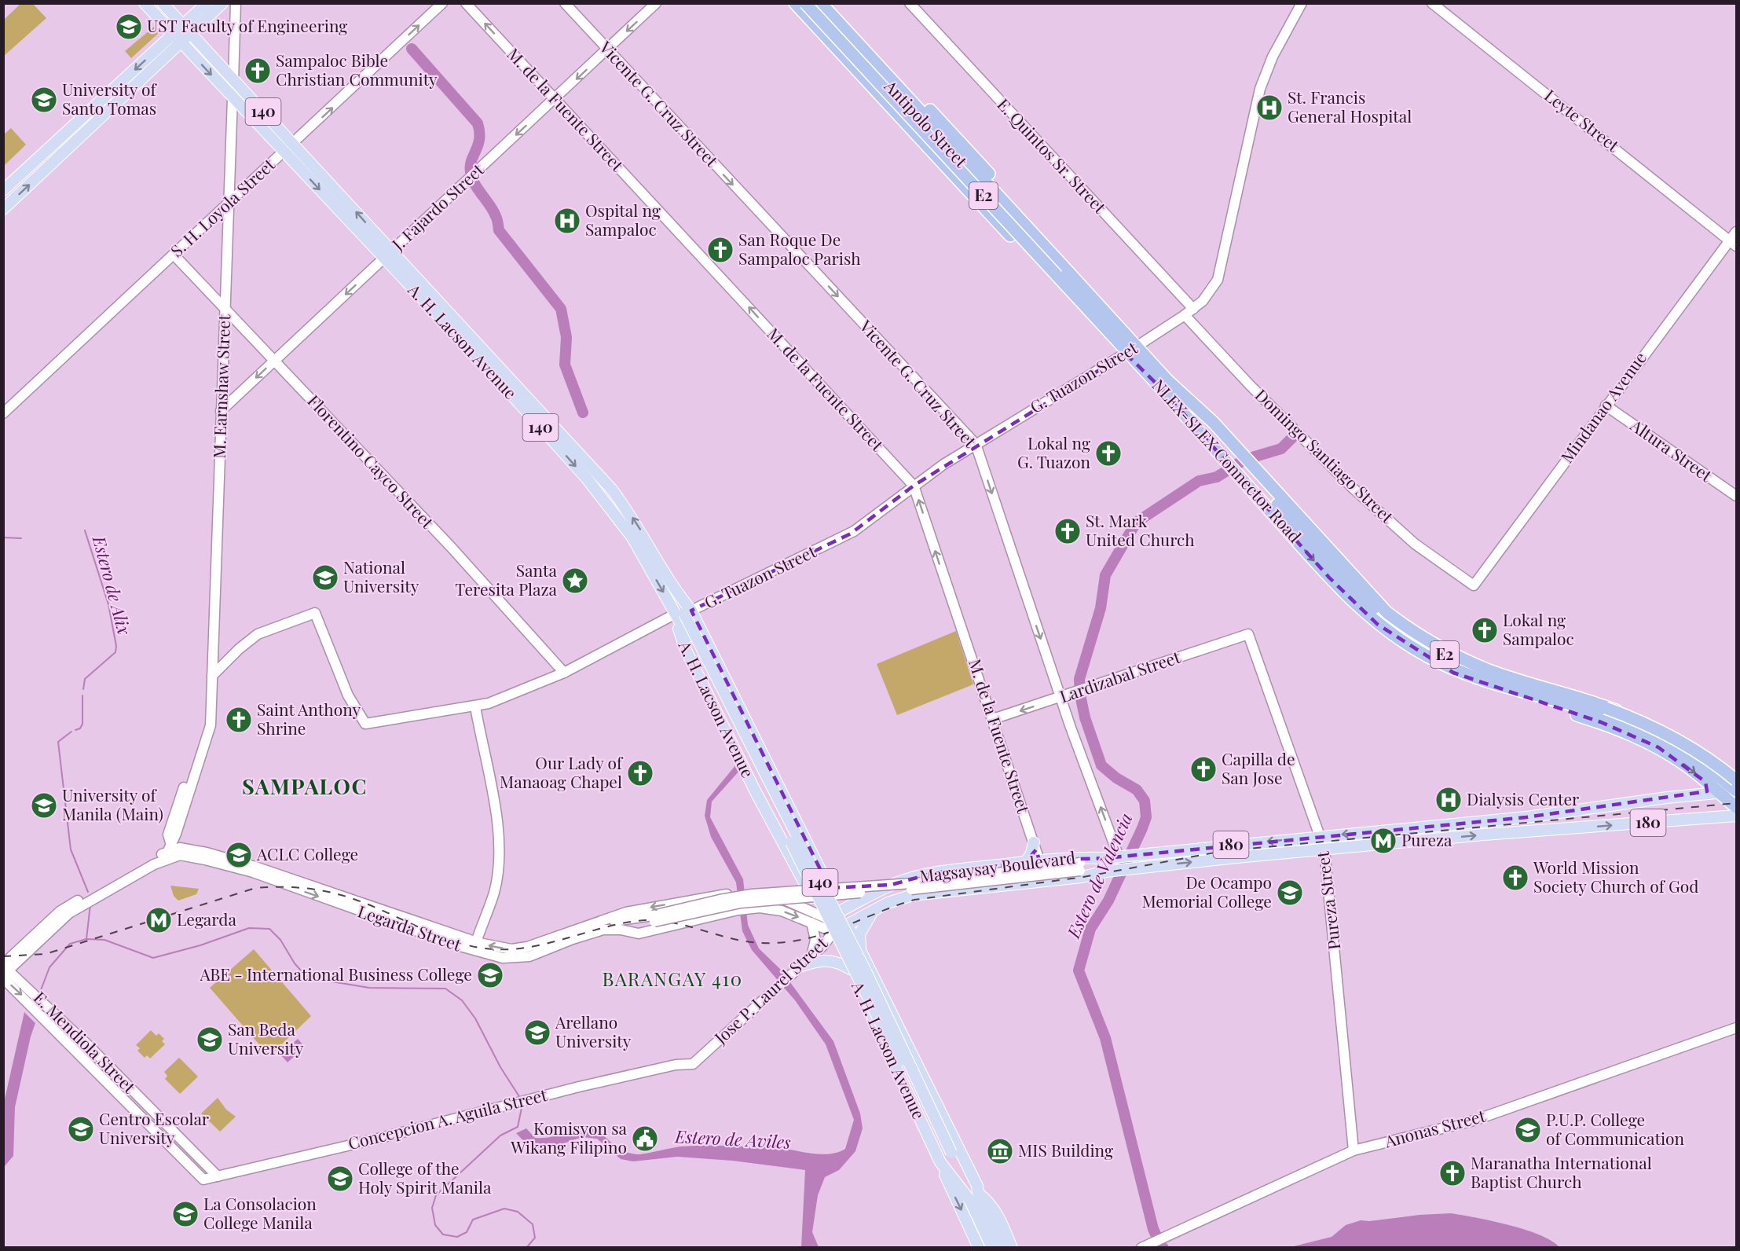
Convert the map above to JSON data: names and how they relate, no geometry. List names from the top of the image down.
{
  "streets": {
    "highway": ["E2", "NLEX-SLEX Connector Road"],
    "main road": [
      "140",
      "A. H. Lacson Avenue",
      "180",
      "Magsaysay Boulevard"
    ],
    "street": [
      "Vicente G. Cruz Street",
      "M. de la Fuente Street",
      "Leyte Street",
      "Antipolo Street",
      "E. Quintos Sr. Street",
      "J. Fajardo Street",
      "S. H. Loyola Street",
      "G. Tuazon Street",
      "M. Earnshaw Street",
      "Mindanao Avenue",
      "Altura Street",
      "Domingo Santiago Street",
      "Florentino Cayco Street",
      "Lardizabal Street",
      "Pureza Street",
      "Legarda Street",
      "Jose P. Laurel Street",
      "E. Mendiola Street",
      "Concepcion A. Aguila Street",
      "Anonas Street"
    ]
  },
  "crossings": [
    ["Vicente G. Cruz Street", "J. Fajardo Street"],
    ["Vicente G. Cruz Street", "G. Tuazon Street"],
    ["Vicente G. Cruz Street", "Lardizabal Street"],
    ["Vicente G. Cruz Street", "Magsaysay Boulevard"],
    ["M. de la Fuente Street", "J. Fajardo Street"],
    ["M. de la Fuente Street", "G. Tuazon Street"],
    ["M. de la Fuente Street", "Lardizabal Street"],
    ["M. de la Fuente Street", "Magsaysay Boulevard"],
    ["140", "A. H. Lacson Avenue"],
    ["140", "G. Tuazon Street"],
    ["Leyte Street", "Mindanao Avenue"],
    ["Antipolo Street", "G. Tuazon Street"],
    ["E. Quintos Sr. Street", "G. Tuazon Street"],
    ["E. Quintos Sr. Street", "Domingo Santiago Street"],
    ["J. Fajardo Street", "A. H. Lacson Avenue"],
    ["J. Fajardo Street", "M. Earnshaw Street"],
    ["J. Fajardo Street", "Florentino Cayco Street"],
    ["S. H. Loyola Street", "A. H. Lacson Avenue"],
    ["S. H. Loyola Street", "M. Earnshaw Street"],
    ["S. H. Loyola Street", "Florentino Cayco Street"],
    ["A. H. Lacson Avenue", "G. Tuazon Street"],
    ["A. H. Lacson Avenue", "M. Earnshaw Street"],
    ["A. H. Lacson Avenue", "Magsaysay Boulevard"],
    ["A. H. Lacson Avenue", "Legarda Street"],
    ["A. H. Lacson Avenue", "Jose P. Laurel Street"],
    ["G. Tuazon Street", "M. Earnshaw Street"],
    ["G. Tuazon Street", "Domingo Santiago Street"],
    ["G. Tuazon Street", "Florentino Cayco Street"],
    ["M. Earnshaw Street", "Florentino Cayco Street"],
    ["M. Earnshaw Street", "Legarda Street"],
    ["Mindanao Avenue", "Altura Street"],
    ["Mindanao Avenue", "Domingo Santiago Street"],
    ["NLEX-SLEX Connector Road", "Magsaysay Boulevard"],
    ["Lardizabal Street", "Pureza Street"],
    ["180", "Magsaysay Boulevard"],
    ["180", "Legarda Street"],
    ["Magsaysay Boulevard", "Pureza Street"],
    ["Magsaysay Boulevard", "Jose P. Laurel Street"],
    ["Pureza Street", "Anonas Street"],
    ["Legarda Street", "Jose P. Laurel Street"],
    ["Legarda Street", "E. Mendiola Street"],
    ["Jose P. Laurel Street", "Concepcion A. Aguila Street"],
    ["E. Mendiola Street", "Concepcion A. Aguila Street"]
  ],
  "one_way": ["M. de la Fuente Street", "J. Fajardo Street"],
  "districts": ["SAMPALOC", "BARANGAY 410"],
  "water": ["Estero de Alix", "Estero de Valencia", "Estero de Aviles"],
  "places": {
    "school or university": [
      "UST Faculty of Engineering",
      "University of Santo Tomas",
      "National University",
      "University of Manila (Main)",
      "ACLC College",
      "De Ocampo Memorial College",
      "ABE - International Business College",
      "Arellano University",
      "San Beda University",
      "Centro Escolar University",
      "P.U.P. College of Communication",
      "College of the Holy Spirit Manila",
      "La Consolacion College Manila"
    ],
    "church": [
      "Sampaloc Bible Christian Community",
      "San Roque De Sampaloc Parish",
      "Lokal ng G. Tuazon",
      "St. Mark United Church",
      "Lokal ng Sampaloc",
      "Saint Anthony Shrine",
      "Capilla de San Jose",
      "Our Lady of Manaoag Chapel",
      "World Mission Society Church of God",
      "Maranatha International Baptist Church"
    ],
    "hospital": ["St. Francis General Hospital", "Ospital ng Sampaloc", "Dialysis Center"],
    "place": ["Santa Teresita Plaza"],
    "metro station": ["Pureza", "Legarda"],
    "public building": ["Komisyon sa Wikang Filipino"],
    "museum": ["MIS Building"]
  }
}
